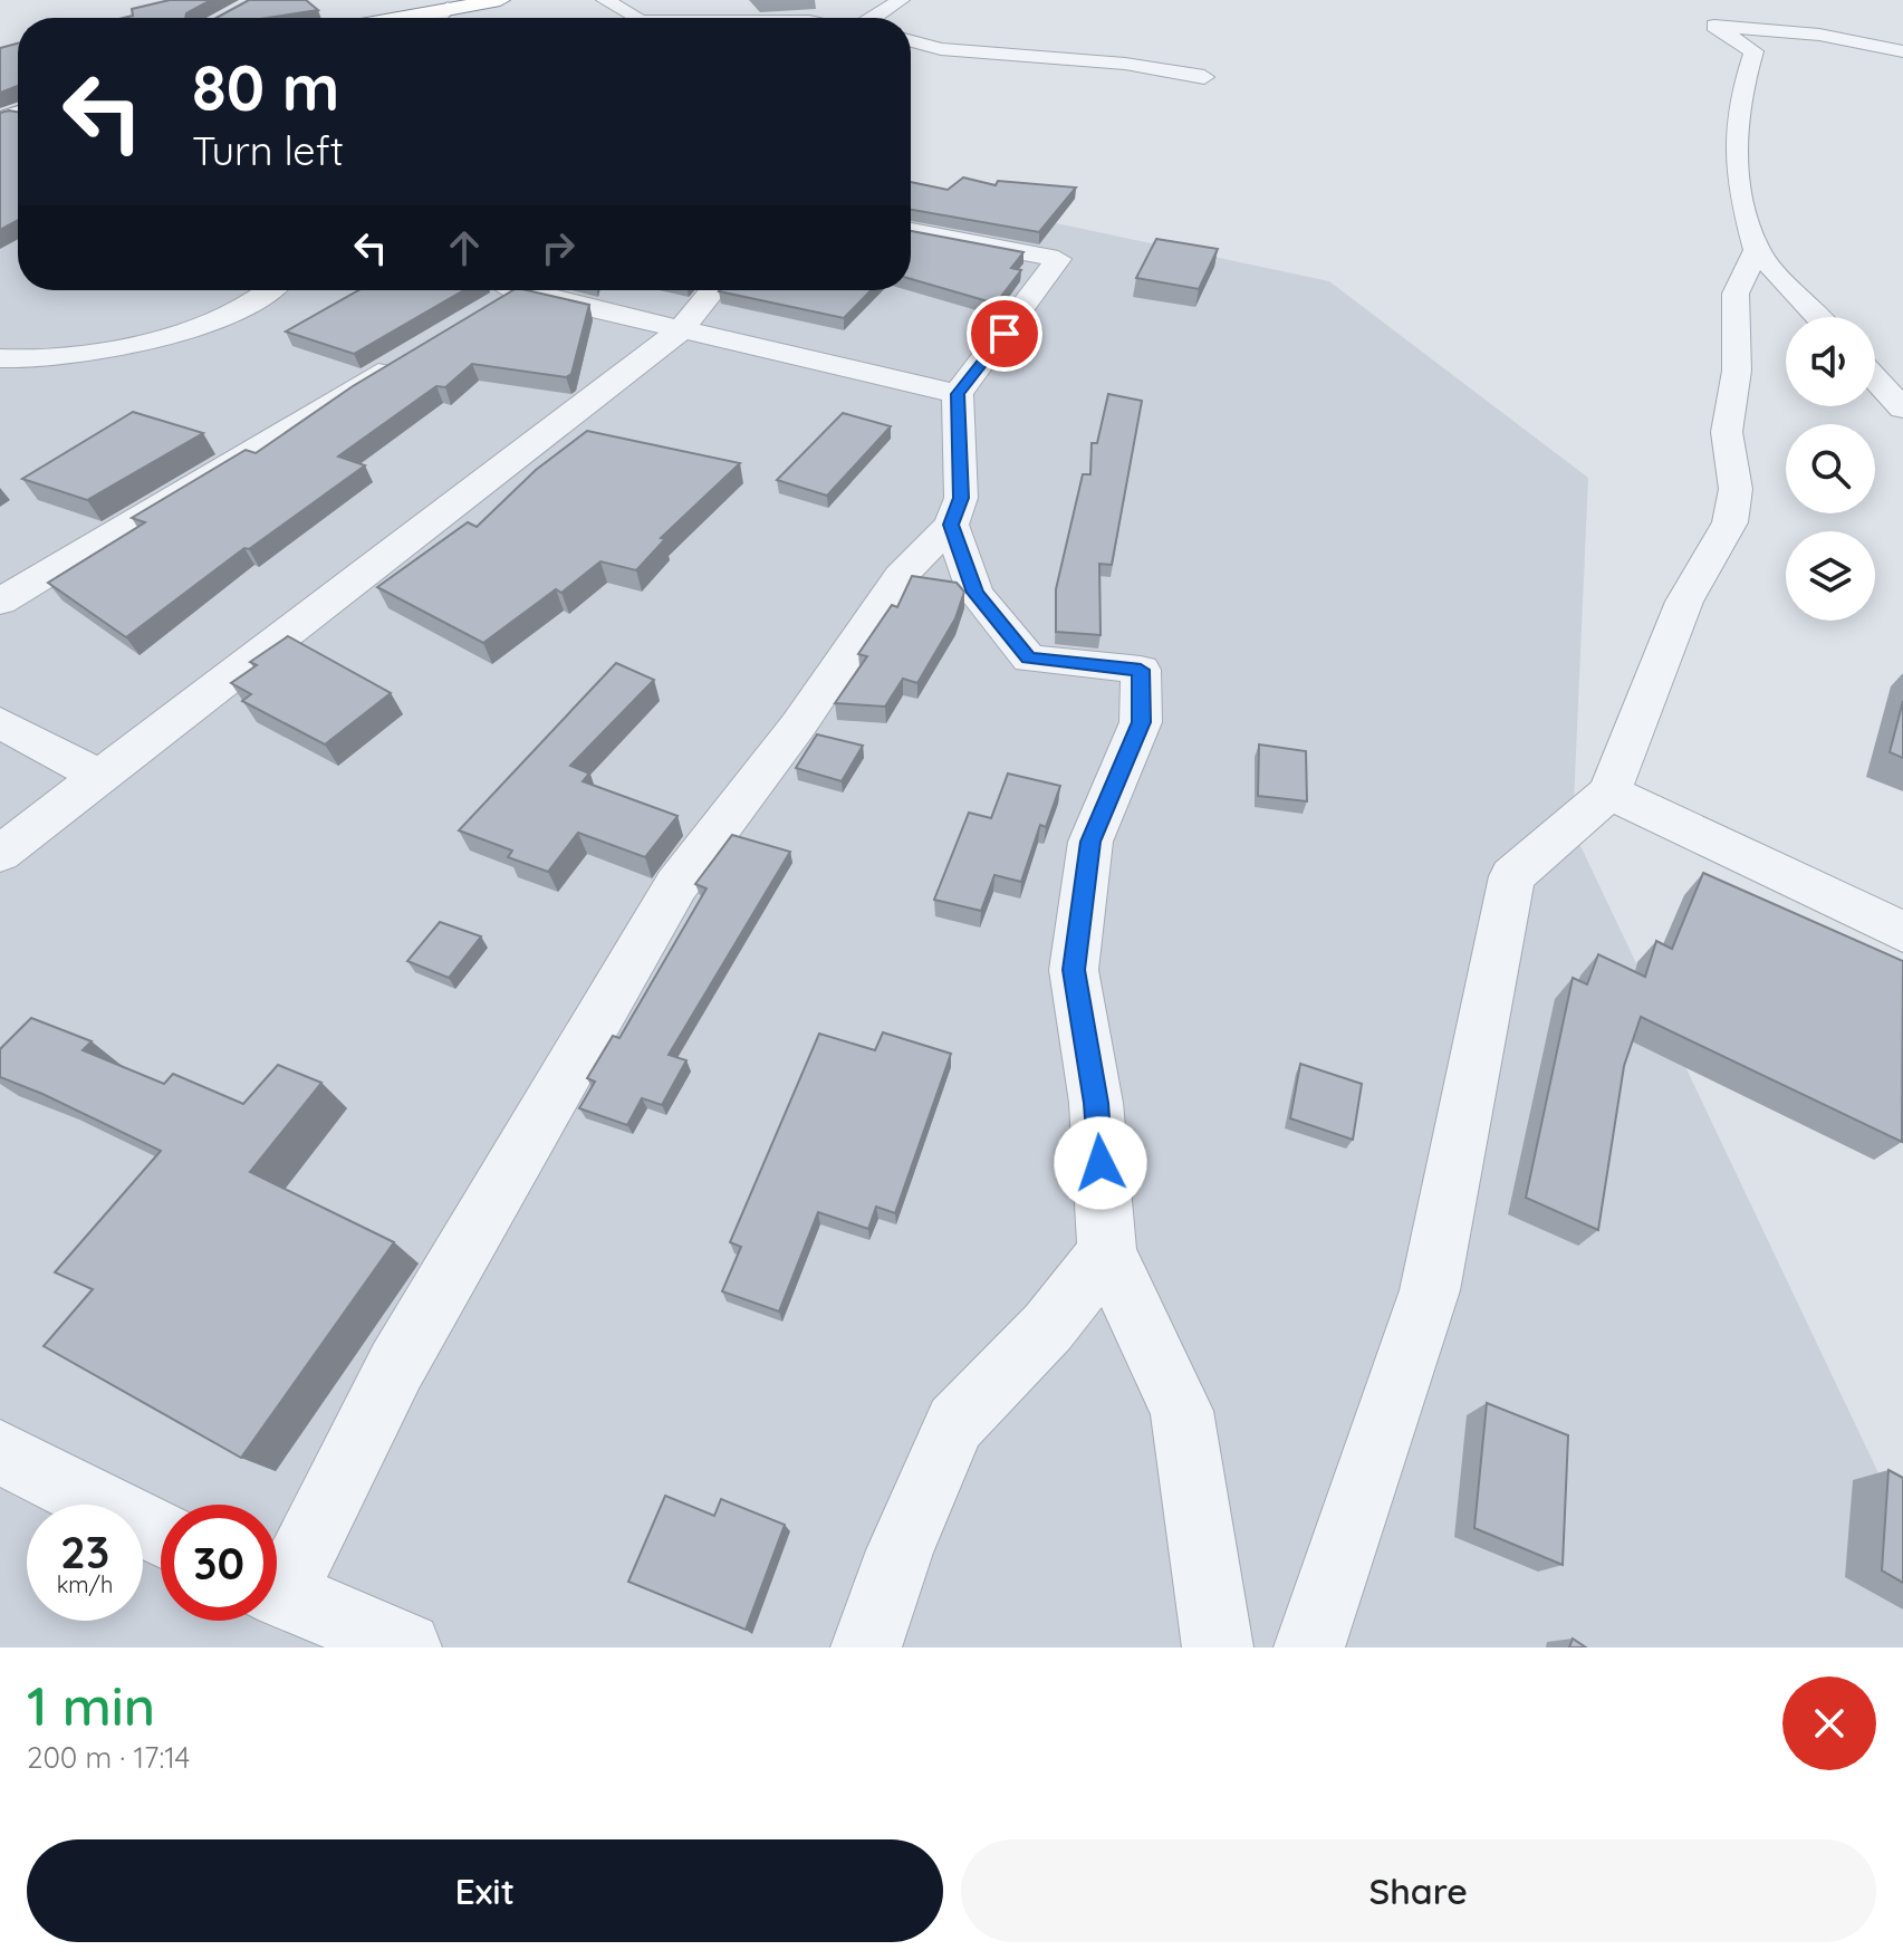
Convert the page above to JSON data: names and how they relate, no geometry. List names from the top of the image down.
{
  "page": {
    "turn": ["80 m", "Turn left"],
    "speed": "23 km/h",
    "limit": "30",
    "heading": ["1 min", "200 m · 17:14"],
    "buttons": ["Exit", "Share"]
  }
}
